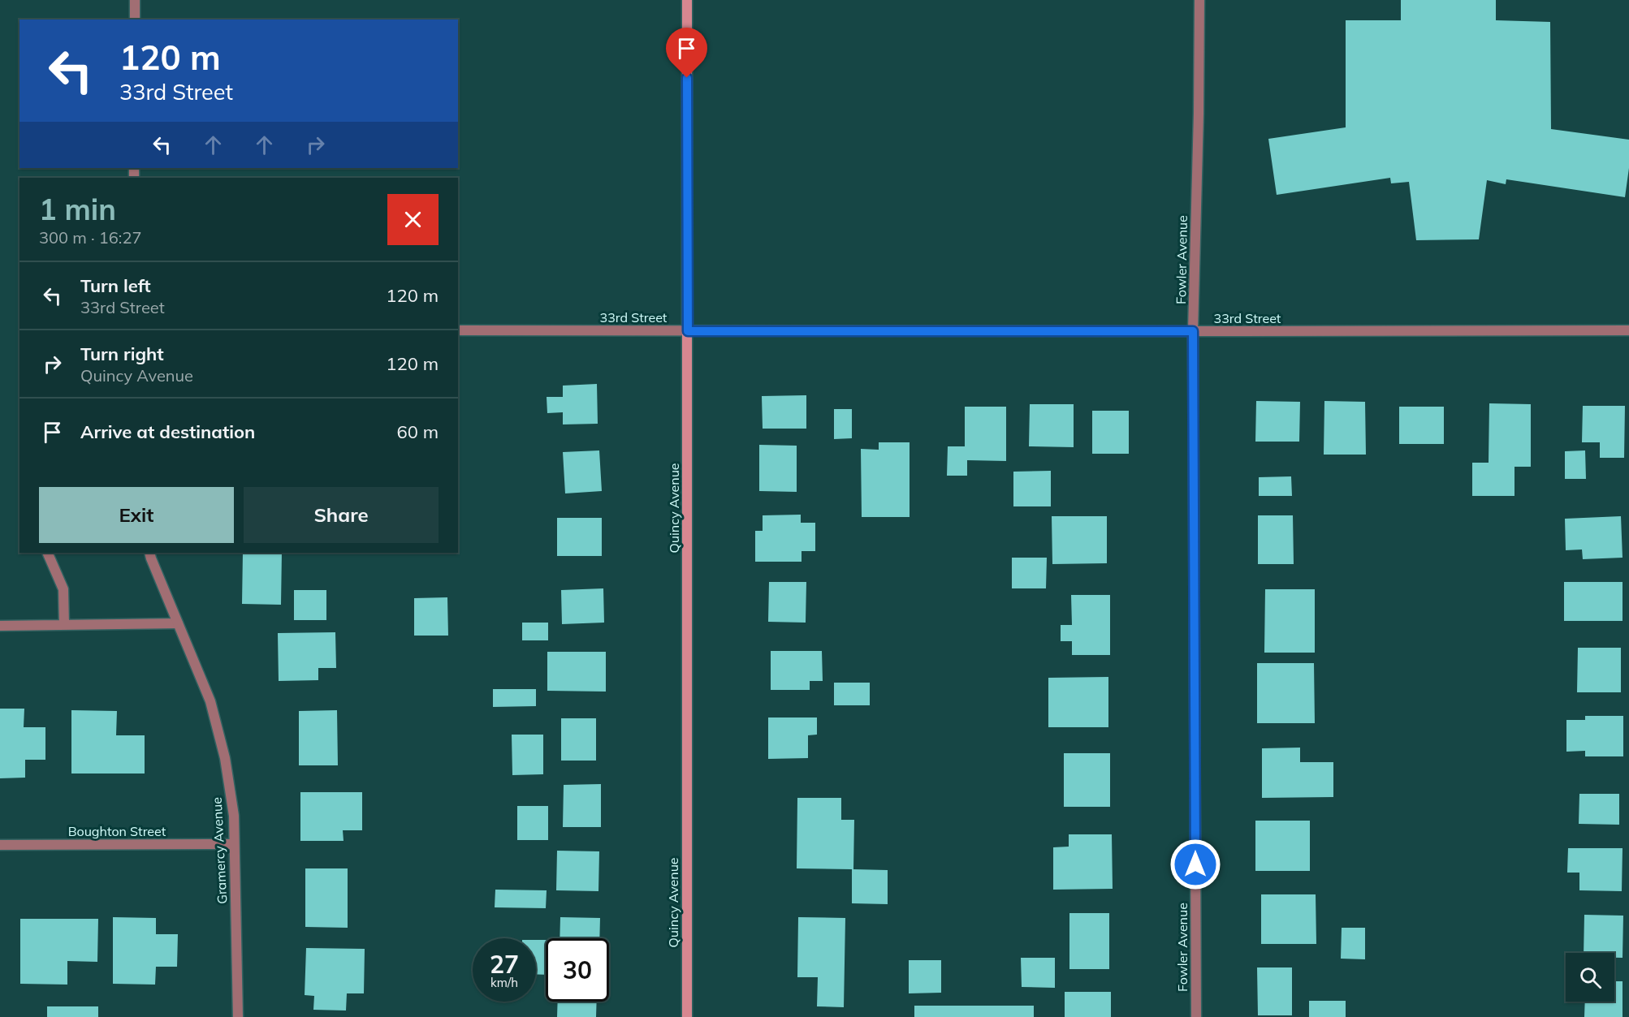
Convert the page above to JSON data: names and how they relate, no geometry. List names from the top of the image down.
{
  "streets": {
    "street": [
      "Fowler Avenue",
      "33rd Street",
      "Quincy Avenue",
      "Boughton Street",
      "Gramercy Avenue"
    ]
  },
  "crossings": [
    ["Fowler Avenue", "33rd Street"],
    ["33rd Street", "Quincy Avenue"],
    ["Boughton Street", "Gramercy Avenue"]
  ],
  "page": {
    "turn": ["120 m", "33rd Street"],
    "heading": ["1 min", "300 m · 16:27"],
    "list": [
      {
        "name": "Turn left",
        "note": "33rd Street",
        "value": "120 m"
      },
      {
        "name": "Turn right",
        "note": "Quincy Avenue",
        "value": "120 m"
      },
      {
        "name": "Arrive at destination",
        "value": "60 m"
      }
    ],
    "buttons": ["Exit", "Share"],
    "speed": "27 km/h",
    "limit": "30"
  }
}
